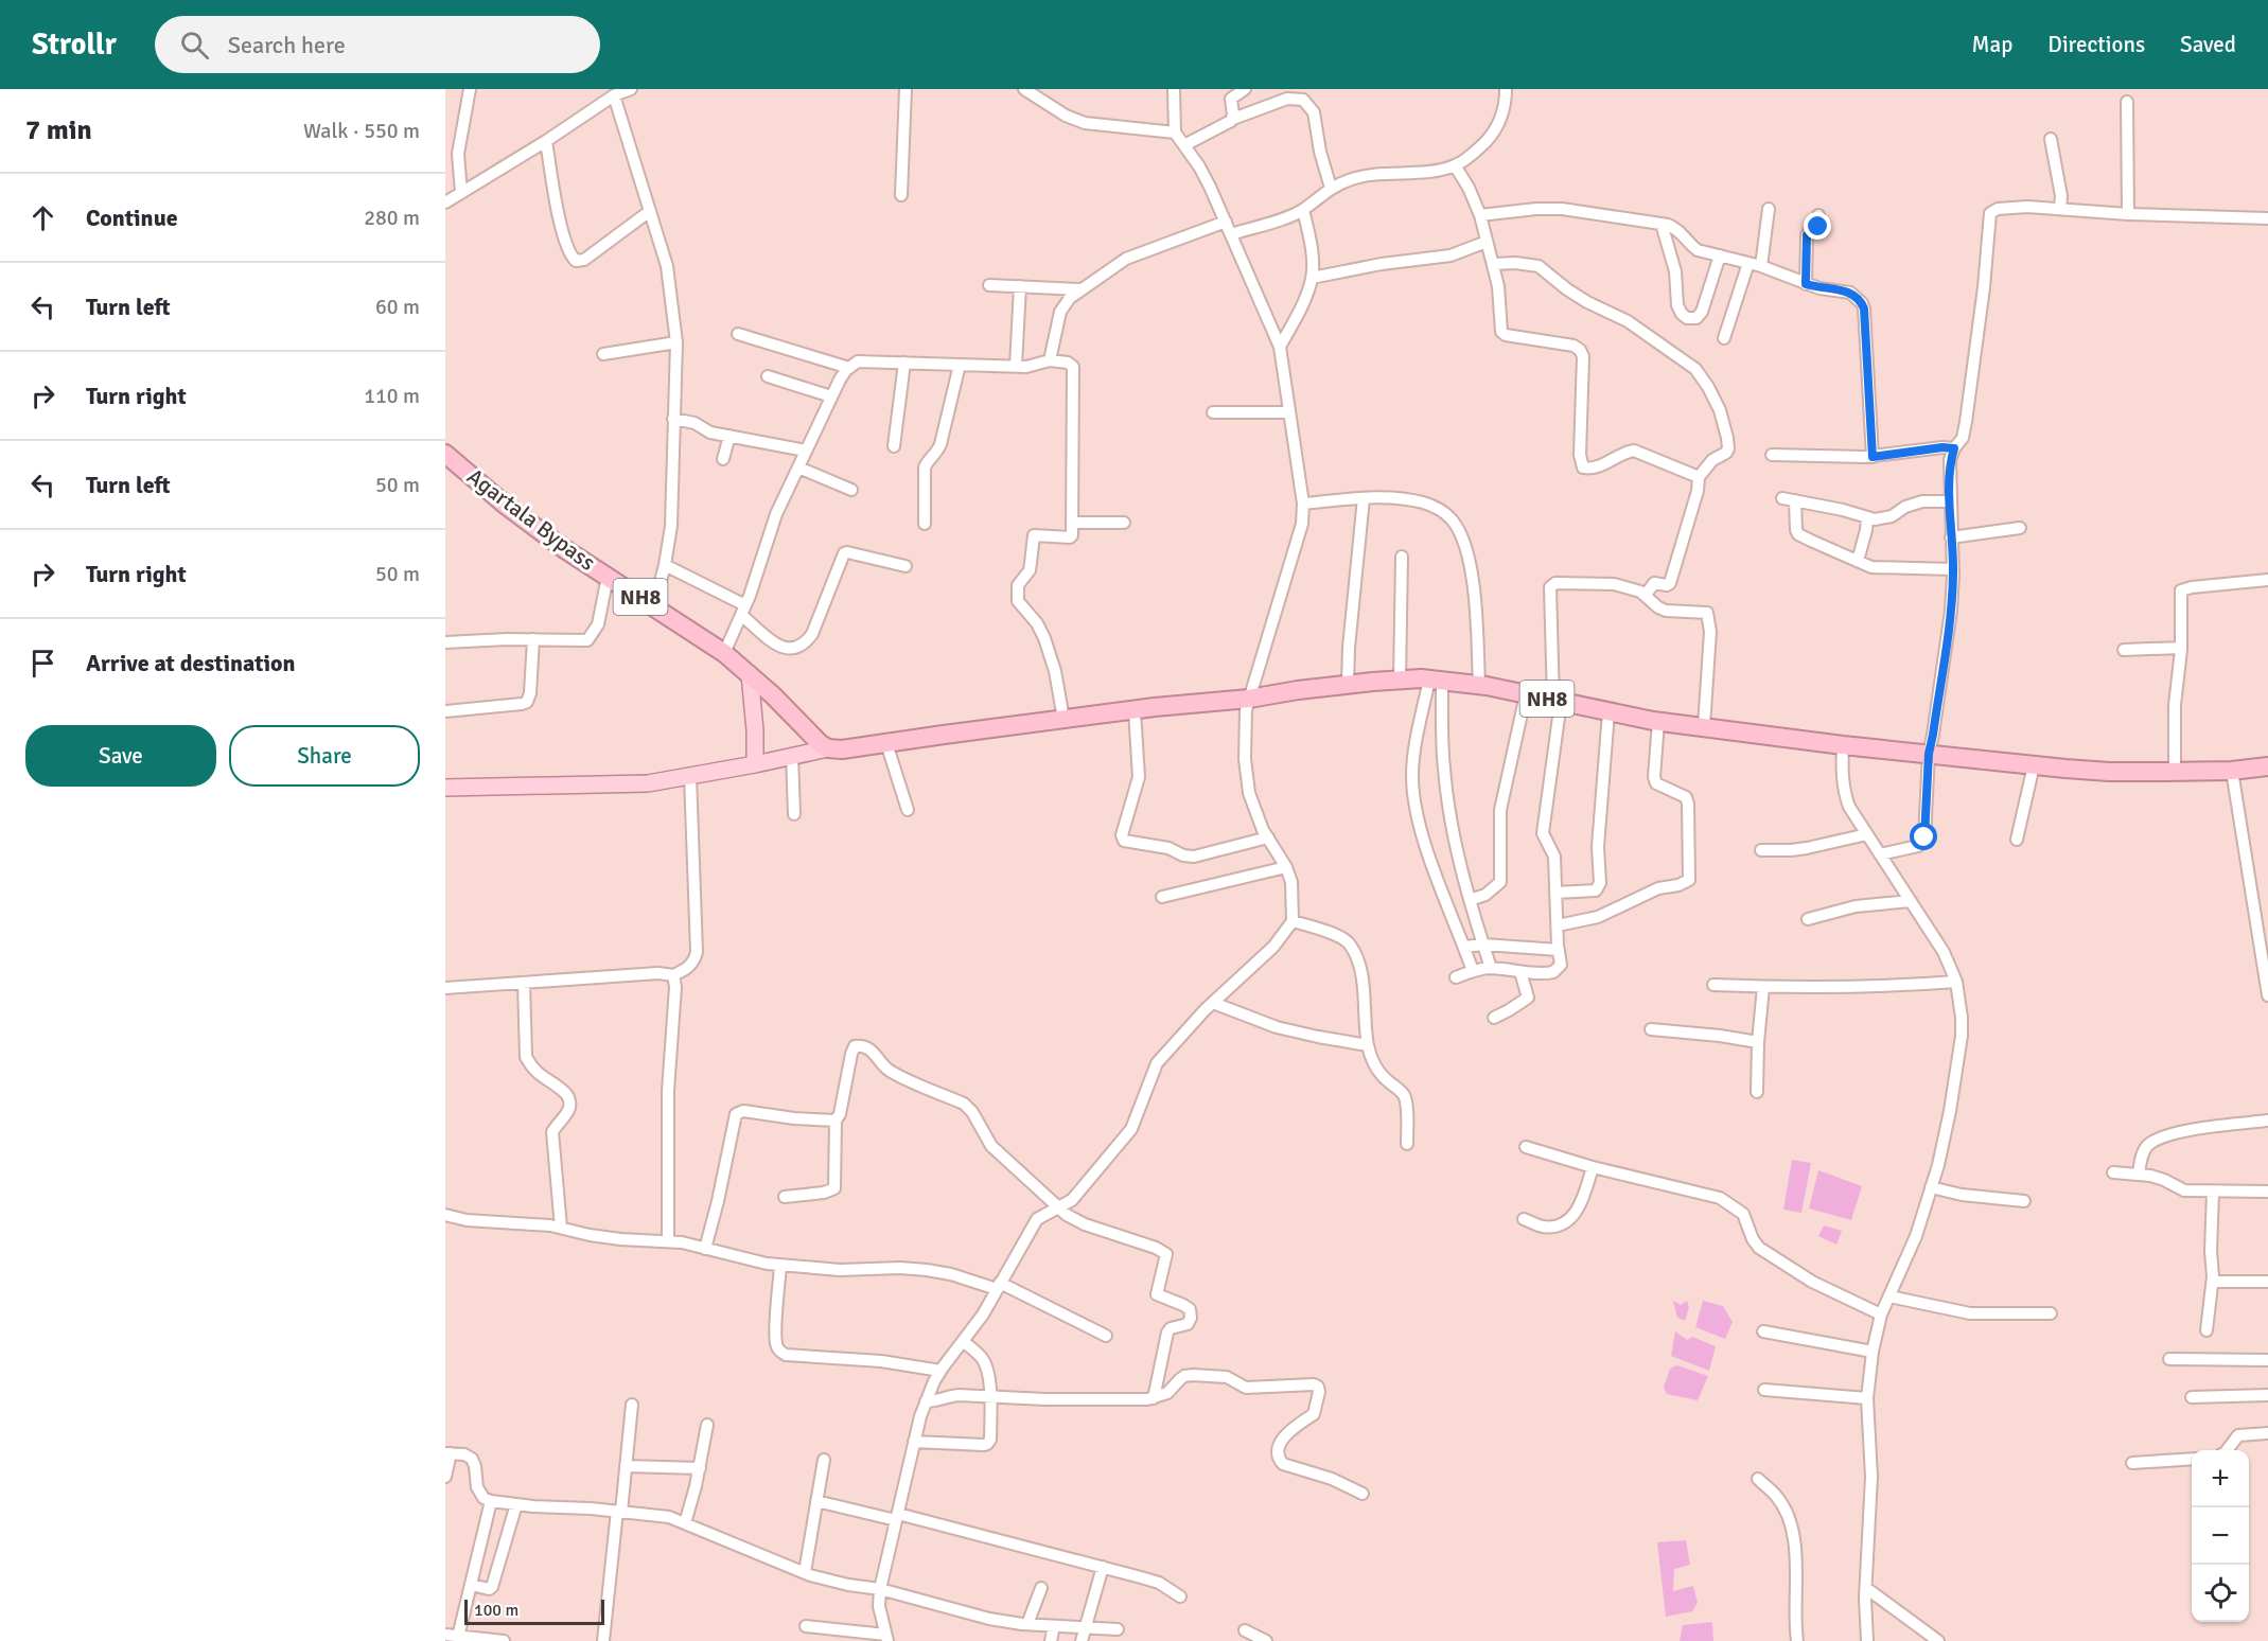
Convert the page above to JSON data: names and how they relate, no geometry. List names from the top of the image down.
{
  "streets": {
    "highway": ["Agartala Bypass", "NH8"]
  },
  "crossings": [
    ["Agartala Bypass", "NH8"]
  ],
  "scale_bar": "100 m",
  "page": {
    "header": "Strollr",
    "search": "Search here",
    "nav": ["Map", "Directions", "Saved"],
    "heading": ["7 min", "Walk · 550 m"],
    "list": [
      ["Continue", "280 m"],
      ["Turn left", "60 m"],
      ["Turn right", "110 m"],
      ["Turn left", "50 m"],
      ["Turn right", "50 m"],
      "Arrive at destination"
    ],
    "buttons": ["Save", "Share"],
    "map_buttons": ["+", "−"],
    "scale": "100 m"
  }
}
